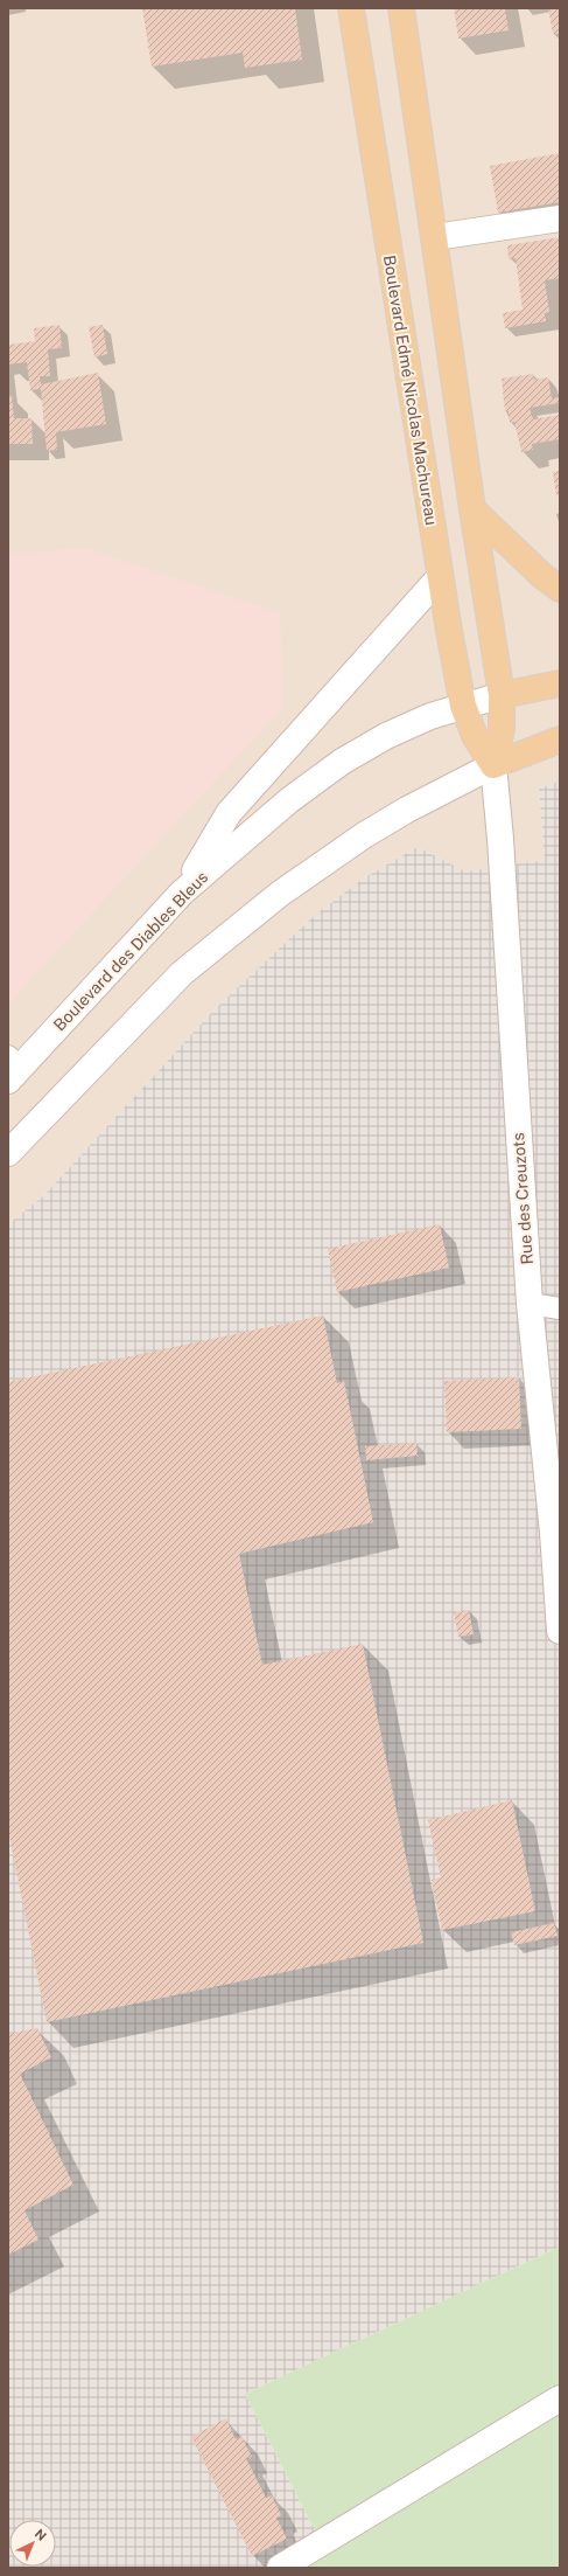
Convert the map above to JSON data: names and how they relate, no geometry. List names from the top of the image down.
{
  "streets": {
    "main road": ["Boulevard Edmé Nicolas Machureau", "Boulevard des Diables Bleus", "Rue des Creuzots"]
  },
  "crossings": [
    ["Boulevard Edmé Nicolas Machureau", "Boulevard des Diables Bleus"],
    ["Boulevard Edmé Nicolas Machureau", "Rue des Creuzots"]
  ],
  "north": "top right"
}
